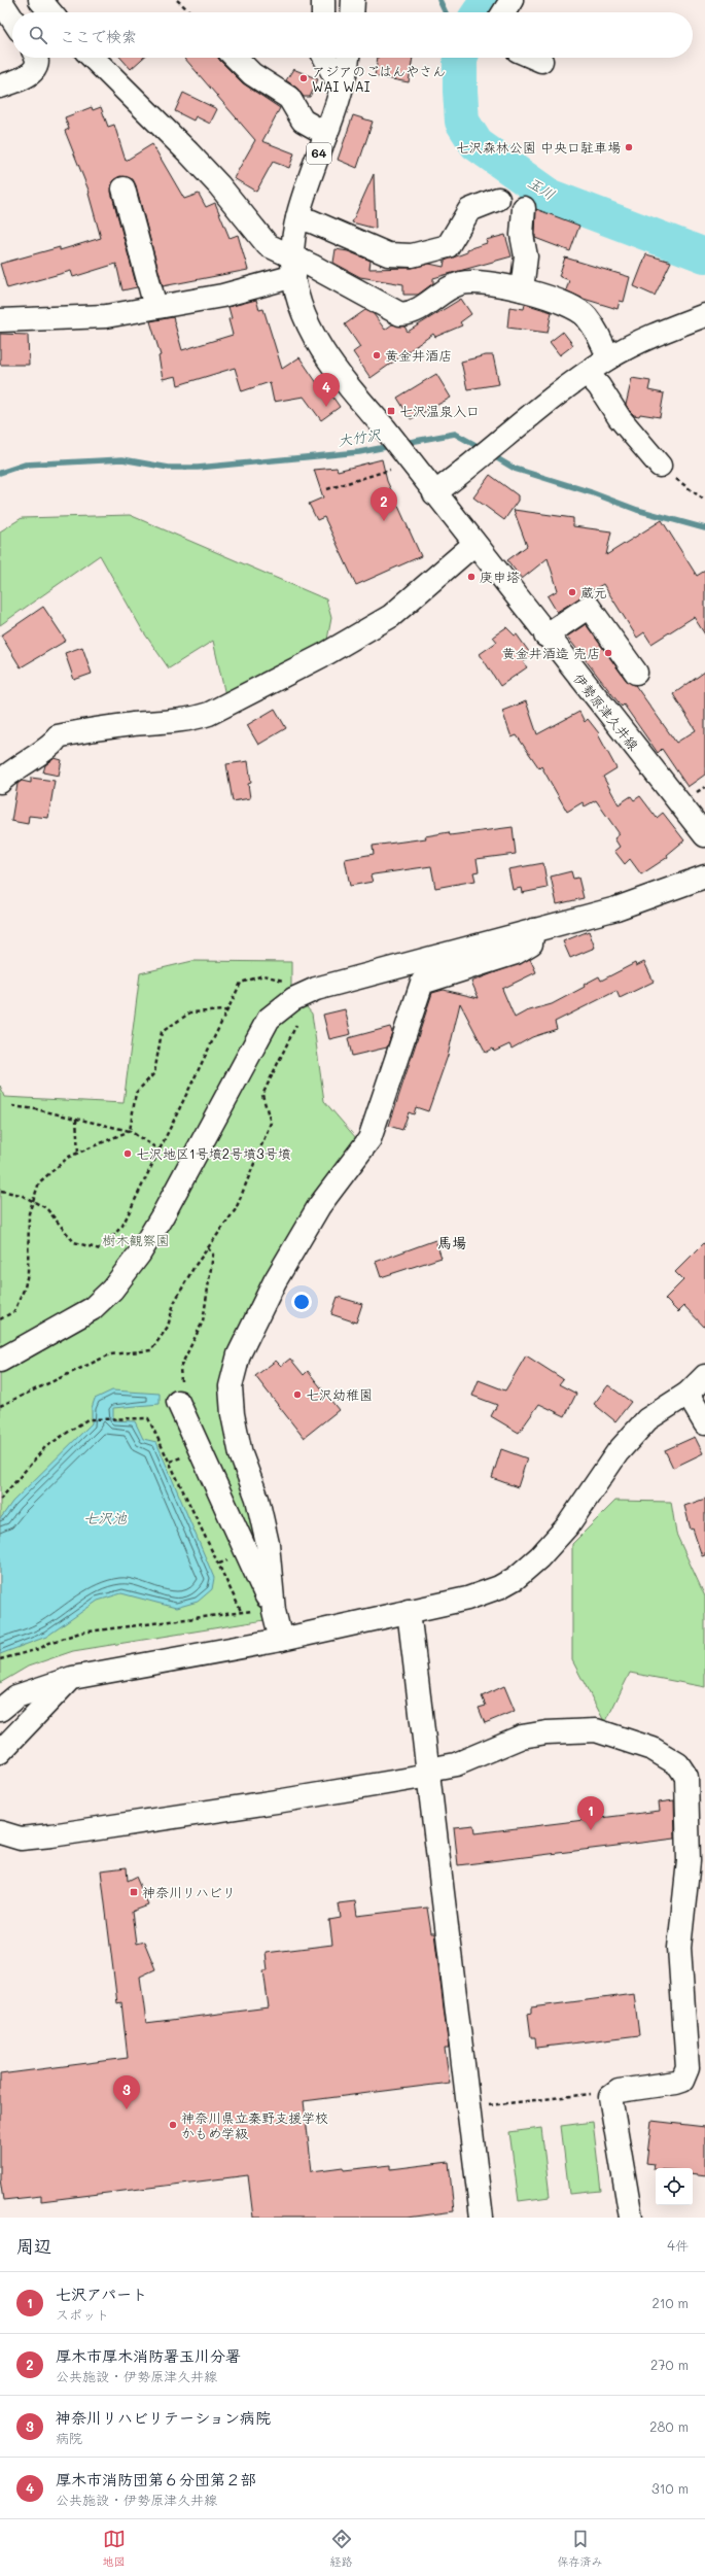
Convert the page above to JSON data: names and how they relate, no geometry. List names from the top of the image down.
{
  "streets": {
    "street": ["64", "伊勢原津久井線"]
  },
  "crossings": [
    ["64", "伊勢原津久井線"]
  ],
  "districts": ["馬場"],
  "water": ["玉川", "大竹沢", "七沢池"],
  "parks": ["樹木観察園"],
  "places": {
    "other": [
      "アジアのごはんやさん WAI WAI",
      "七沢森林公園 中央口駐車場",
      "黄金井酒店",
      "庚申塔",
      "蔵元",
      "黄金井酒造 売店",
      "七沢地区1号墳2号墳3号墳",
      "七沢幼稚園",
      "神奈川県立秦野支援学校 かもめ学級"
    ],
    "transit": ["七沢温泉入口", "神奈川リハビリ"]
  },
  "page": {
    "search": "ここで検索",
    "pins": [
      "4",
      "2",
      "1",
      "3"
    ],
    "heading": ["周辺", "4件"],
    "list": [
      {
        "mark": "1",
        "name": "七沢アパート",
        "note": "スポット",
        "value": "210 m"
      },
      {
        "mark": "2",
        "name": "厚木市厚木消防署玉川分署",
        "note": "公共施設 · 伊勢原津久井線",
        "value": "270 m"
      },
      {
        "mark": "3",
        "name": "神奈川リハビリテーション病院",
        "note": "病院",
        "value": "280 m"
      },
      {
        "mark": "4",
        "name": "厚木市消防団第６分団第２部",
        "note": "公共施設 · 伊勢原津久井線",
        "value": "310 m"
      }
    ],
    "nav": ["地図", "経路", "保存済み"]
  }
}
